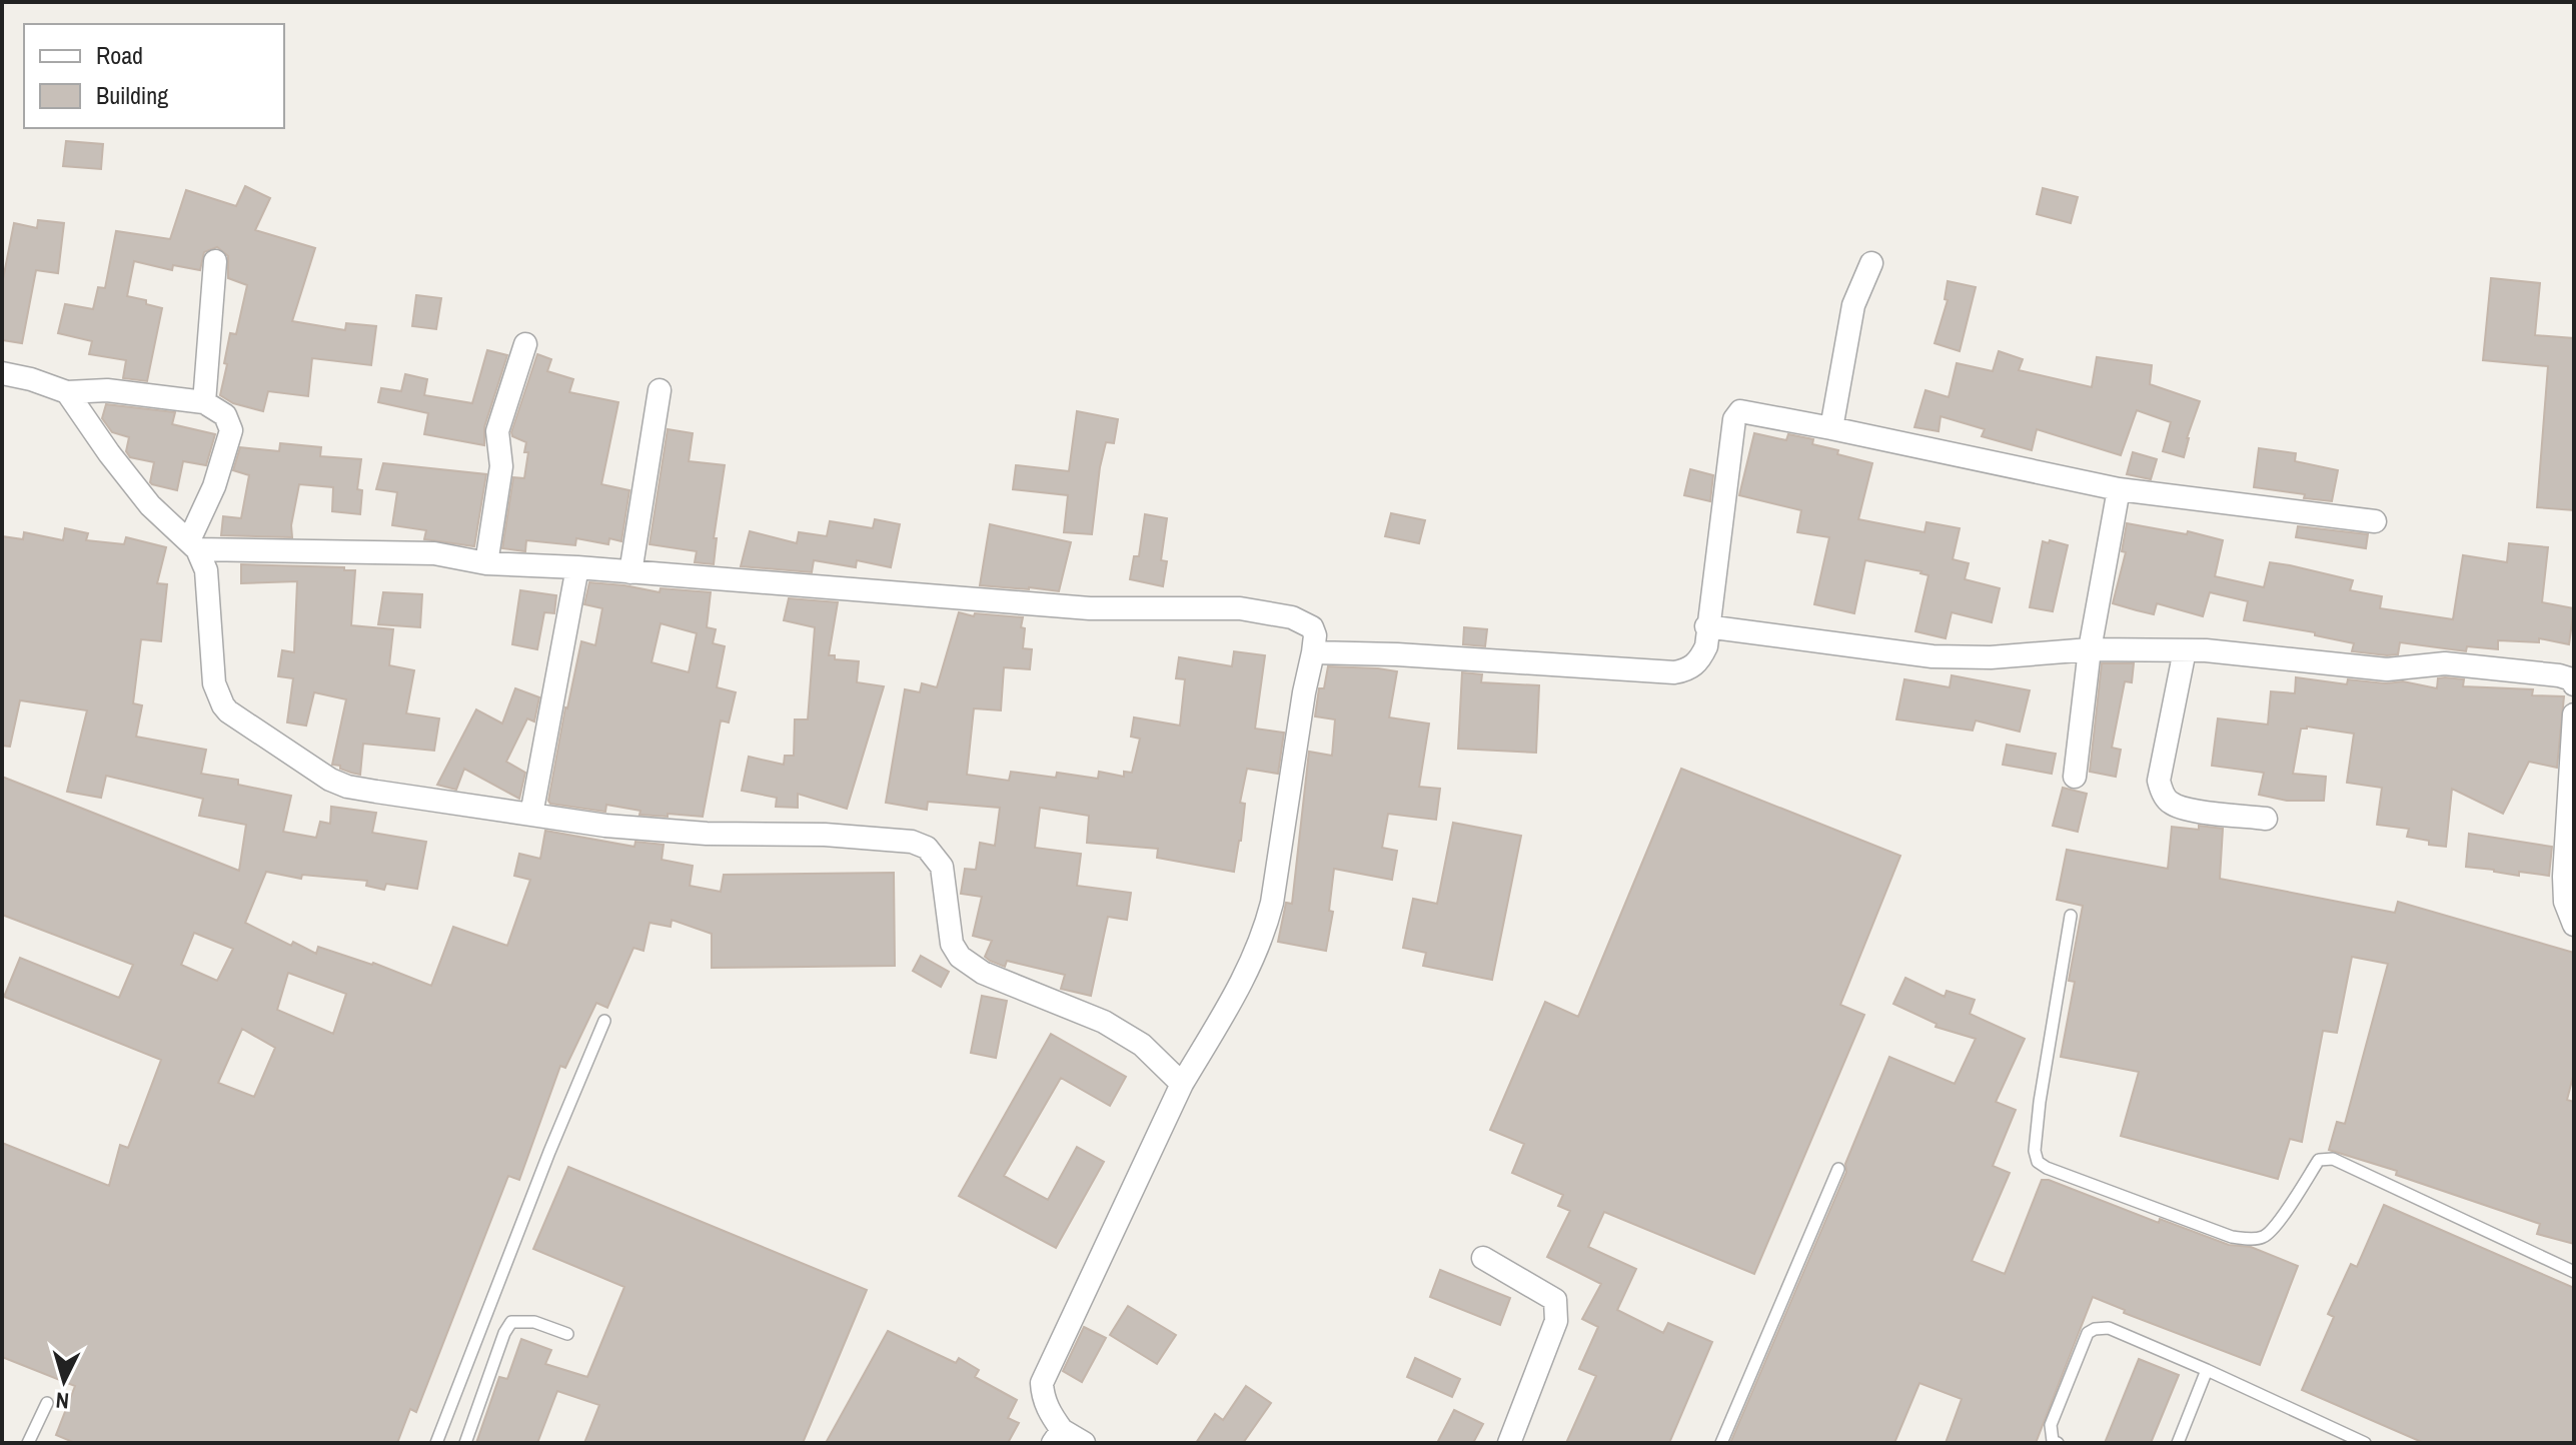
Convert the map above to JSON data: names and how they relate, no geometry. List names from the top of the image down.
{
  "legend": ["Road", "Building"],
  "north": "bottom"
}
